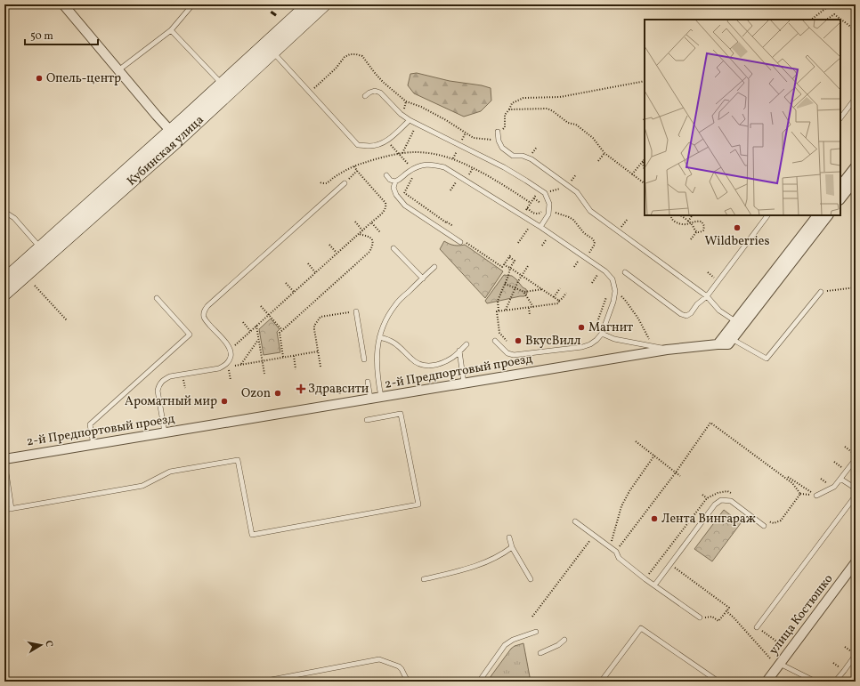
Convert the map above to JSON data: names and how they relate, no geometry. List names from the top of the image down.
{
  "streets": {
    "main road": ["Кубинская улица"],
    "street": ["2-й Предпортовый проезд", "улица Костюшко"]
  },
  "places": {
    "other": [
      "Опель-центр",
      "Wildberries",
      "Магнит",
      "ВкусВилл",
      "Ozon",
      "Ароматный мир",
      "Лента Вингараж"
    ],
    "health": ["Здравсити"]
  },
  "scale_bar": "50 m",
  "north": "right"
}
